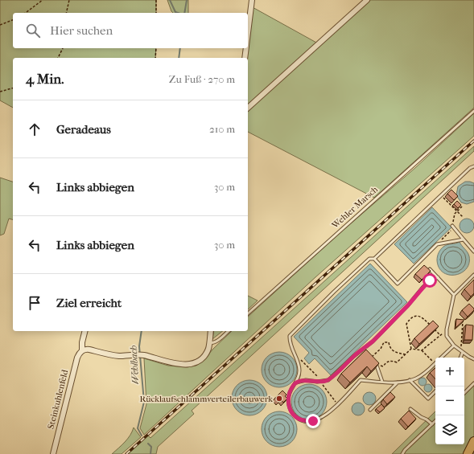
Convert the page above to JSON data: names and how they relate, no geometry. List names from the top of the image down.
{
  "streets": {
    "street": ["Steinkuhlenfeld"],
    "lane": ["Wehler Marsch"]
  },
  "water": ["Wehlbach"],
  "places": ["Rücklaufschlammverteilerbauwerk"],
  "page": {
    "search": "Hier suchen",
    "heading": ["4 Min.", "Zu Fuß · 270 m"],
    "list": [
      ["Geradeaus", "210 m"],
      ["Links abbiegen", "30 m"],
      ["Links abbiegen", "30 m"],
      "Ziel erreicht"
    ],
    "map_buttons": ["+", "−"]
  }
}
